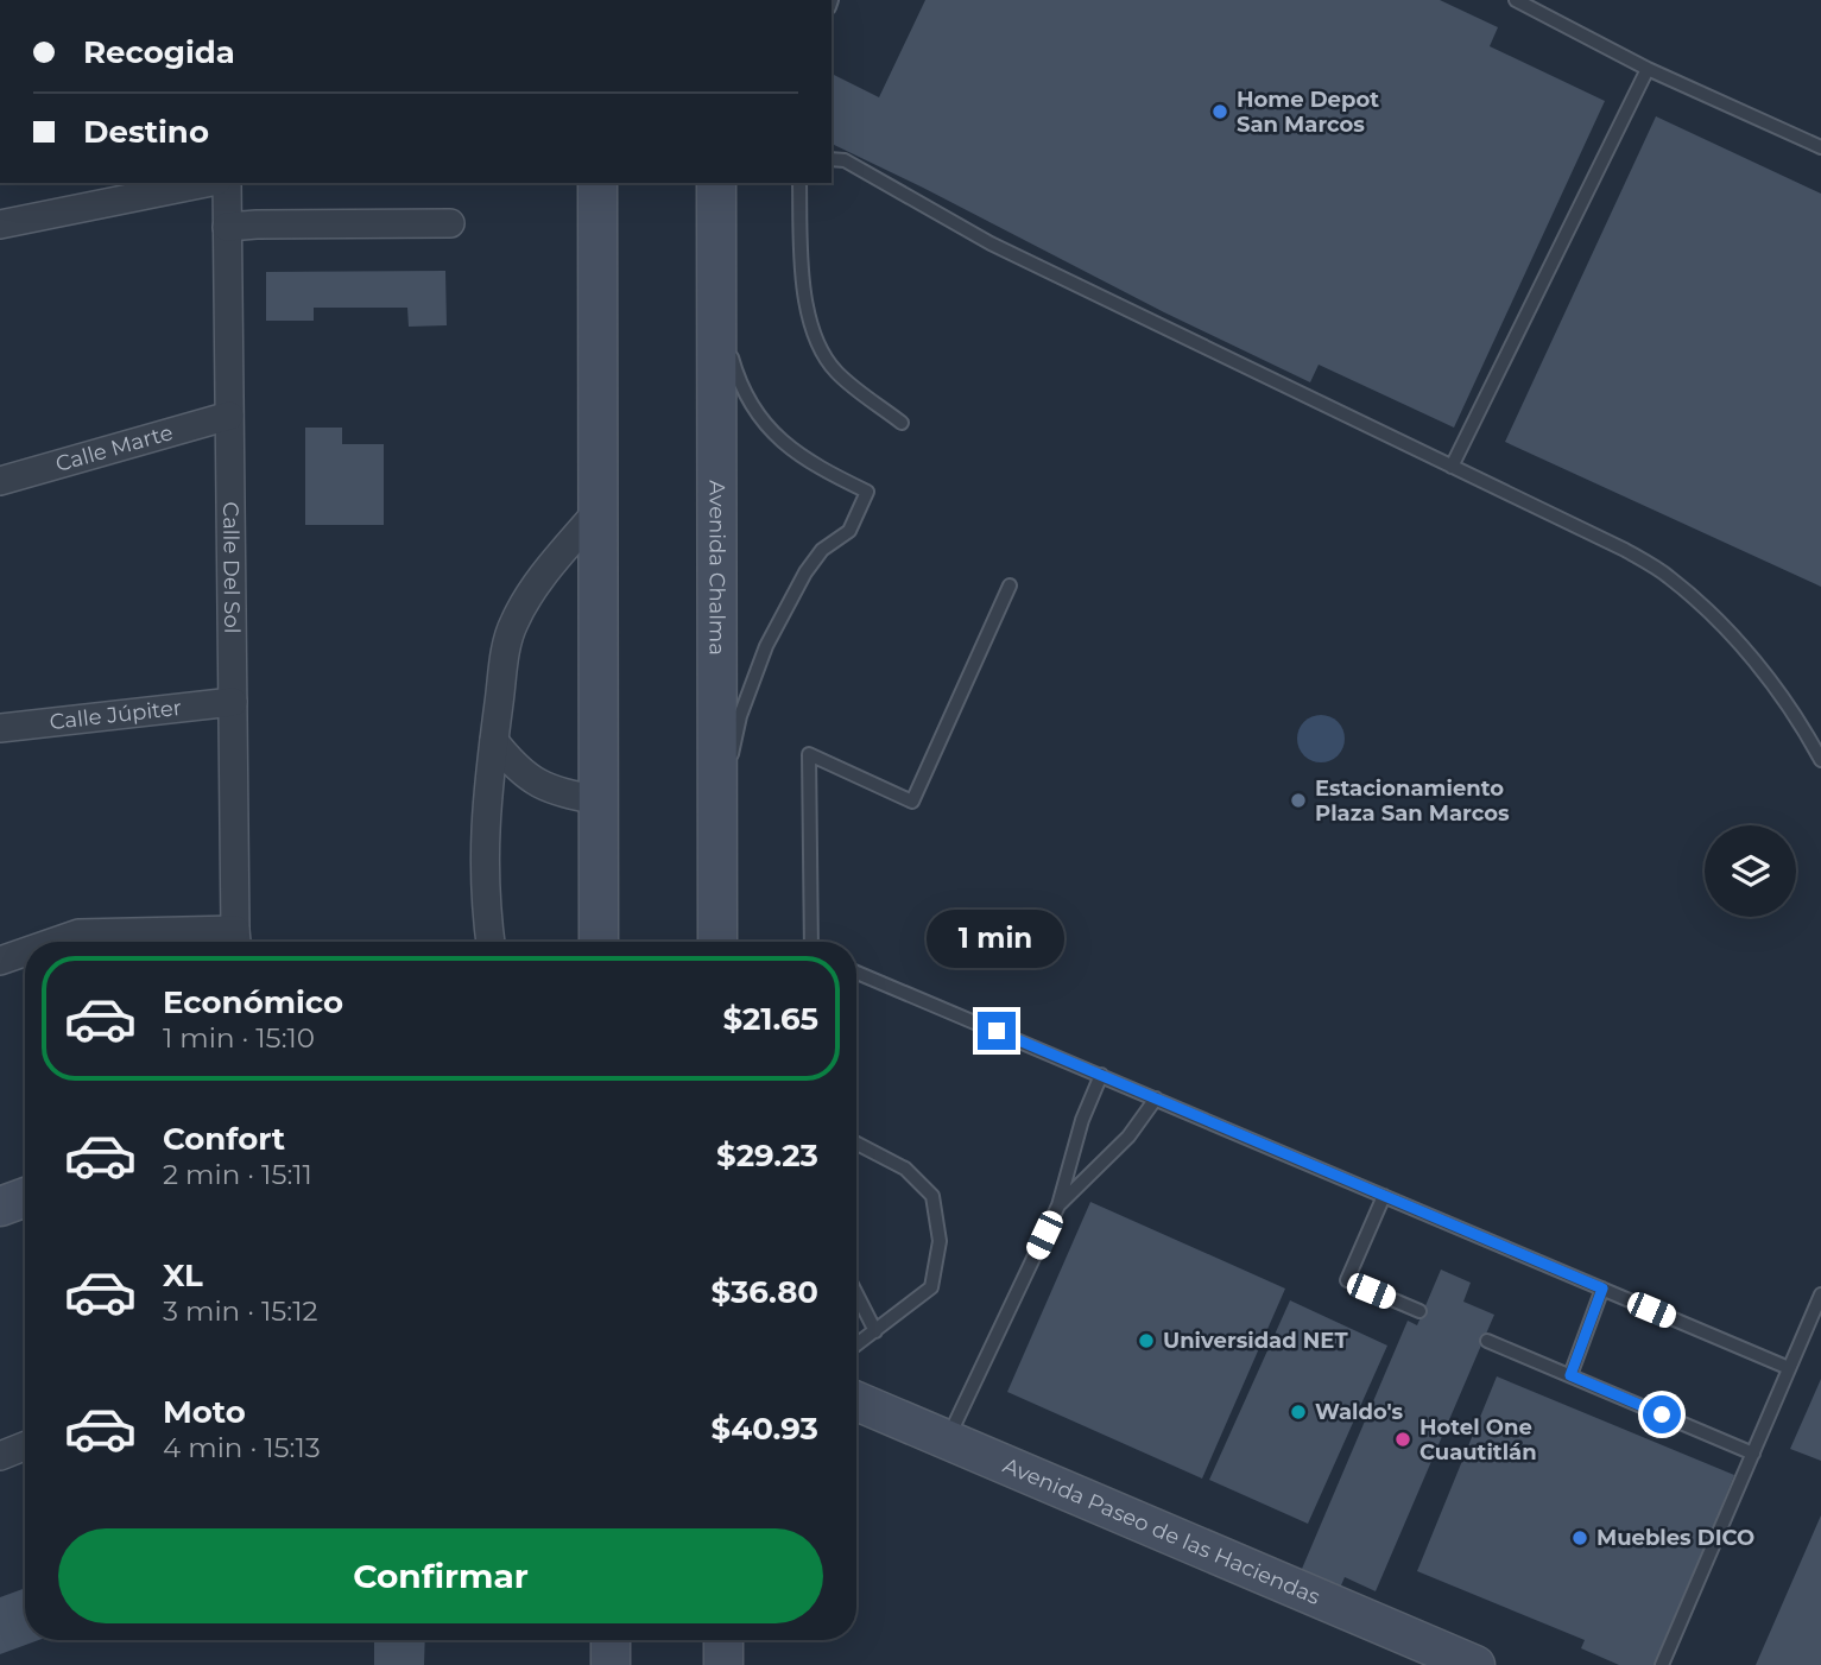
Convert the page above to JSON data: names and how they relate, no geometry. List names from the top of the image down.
{
  "streets": {
    "main road": ["Avenida Chalma", "Avenida Paseo de las Haciendas"],
    "street": ["Calle Marte", "Calle Del Sol", "Calle Júpiter"]
  },
  "crossings": [
    ["Calle Marte", "Calle Del Sol"],
    ["Calle Del Sol", "Calle Júpiter"]
  ],
  "places": [
    "Home Depot San Marcos",
    "Estacionamiento Plaza San Marcos",
    "Universidad NET",
    "Waldo's",
    "Hotel One Cuautitlán",
    "Muebles DICO"
  ],
  "page": {
    "banner": ["Recogida", "Destino"],
    "bubble": "1 min",
    "list": [
      {
        "name": "Económico",
        "note": "1 min · 15:10",
        "value": "$21.65"
      },
      {
        "name": "Confort",
        "note": "2 min · 15:11",
        "value": "$29.23"
      },
      {
        "name": "XL",
        "note": "3 min · 15:12",
        "value": "$36.80"
      },
      {
        "name": "Moto",
        "note": "4 min · 15:13",
        "value": "$40.93"
      }
    ],
    "buttons": "Confirmar"
  }
}
